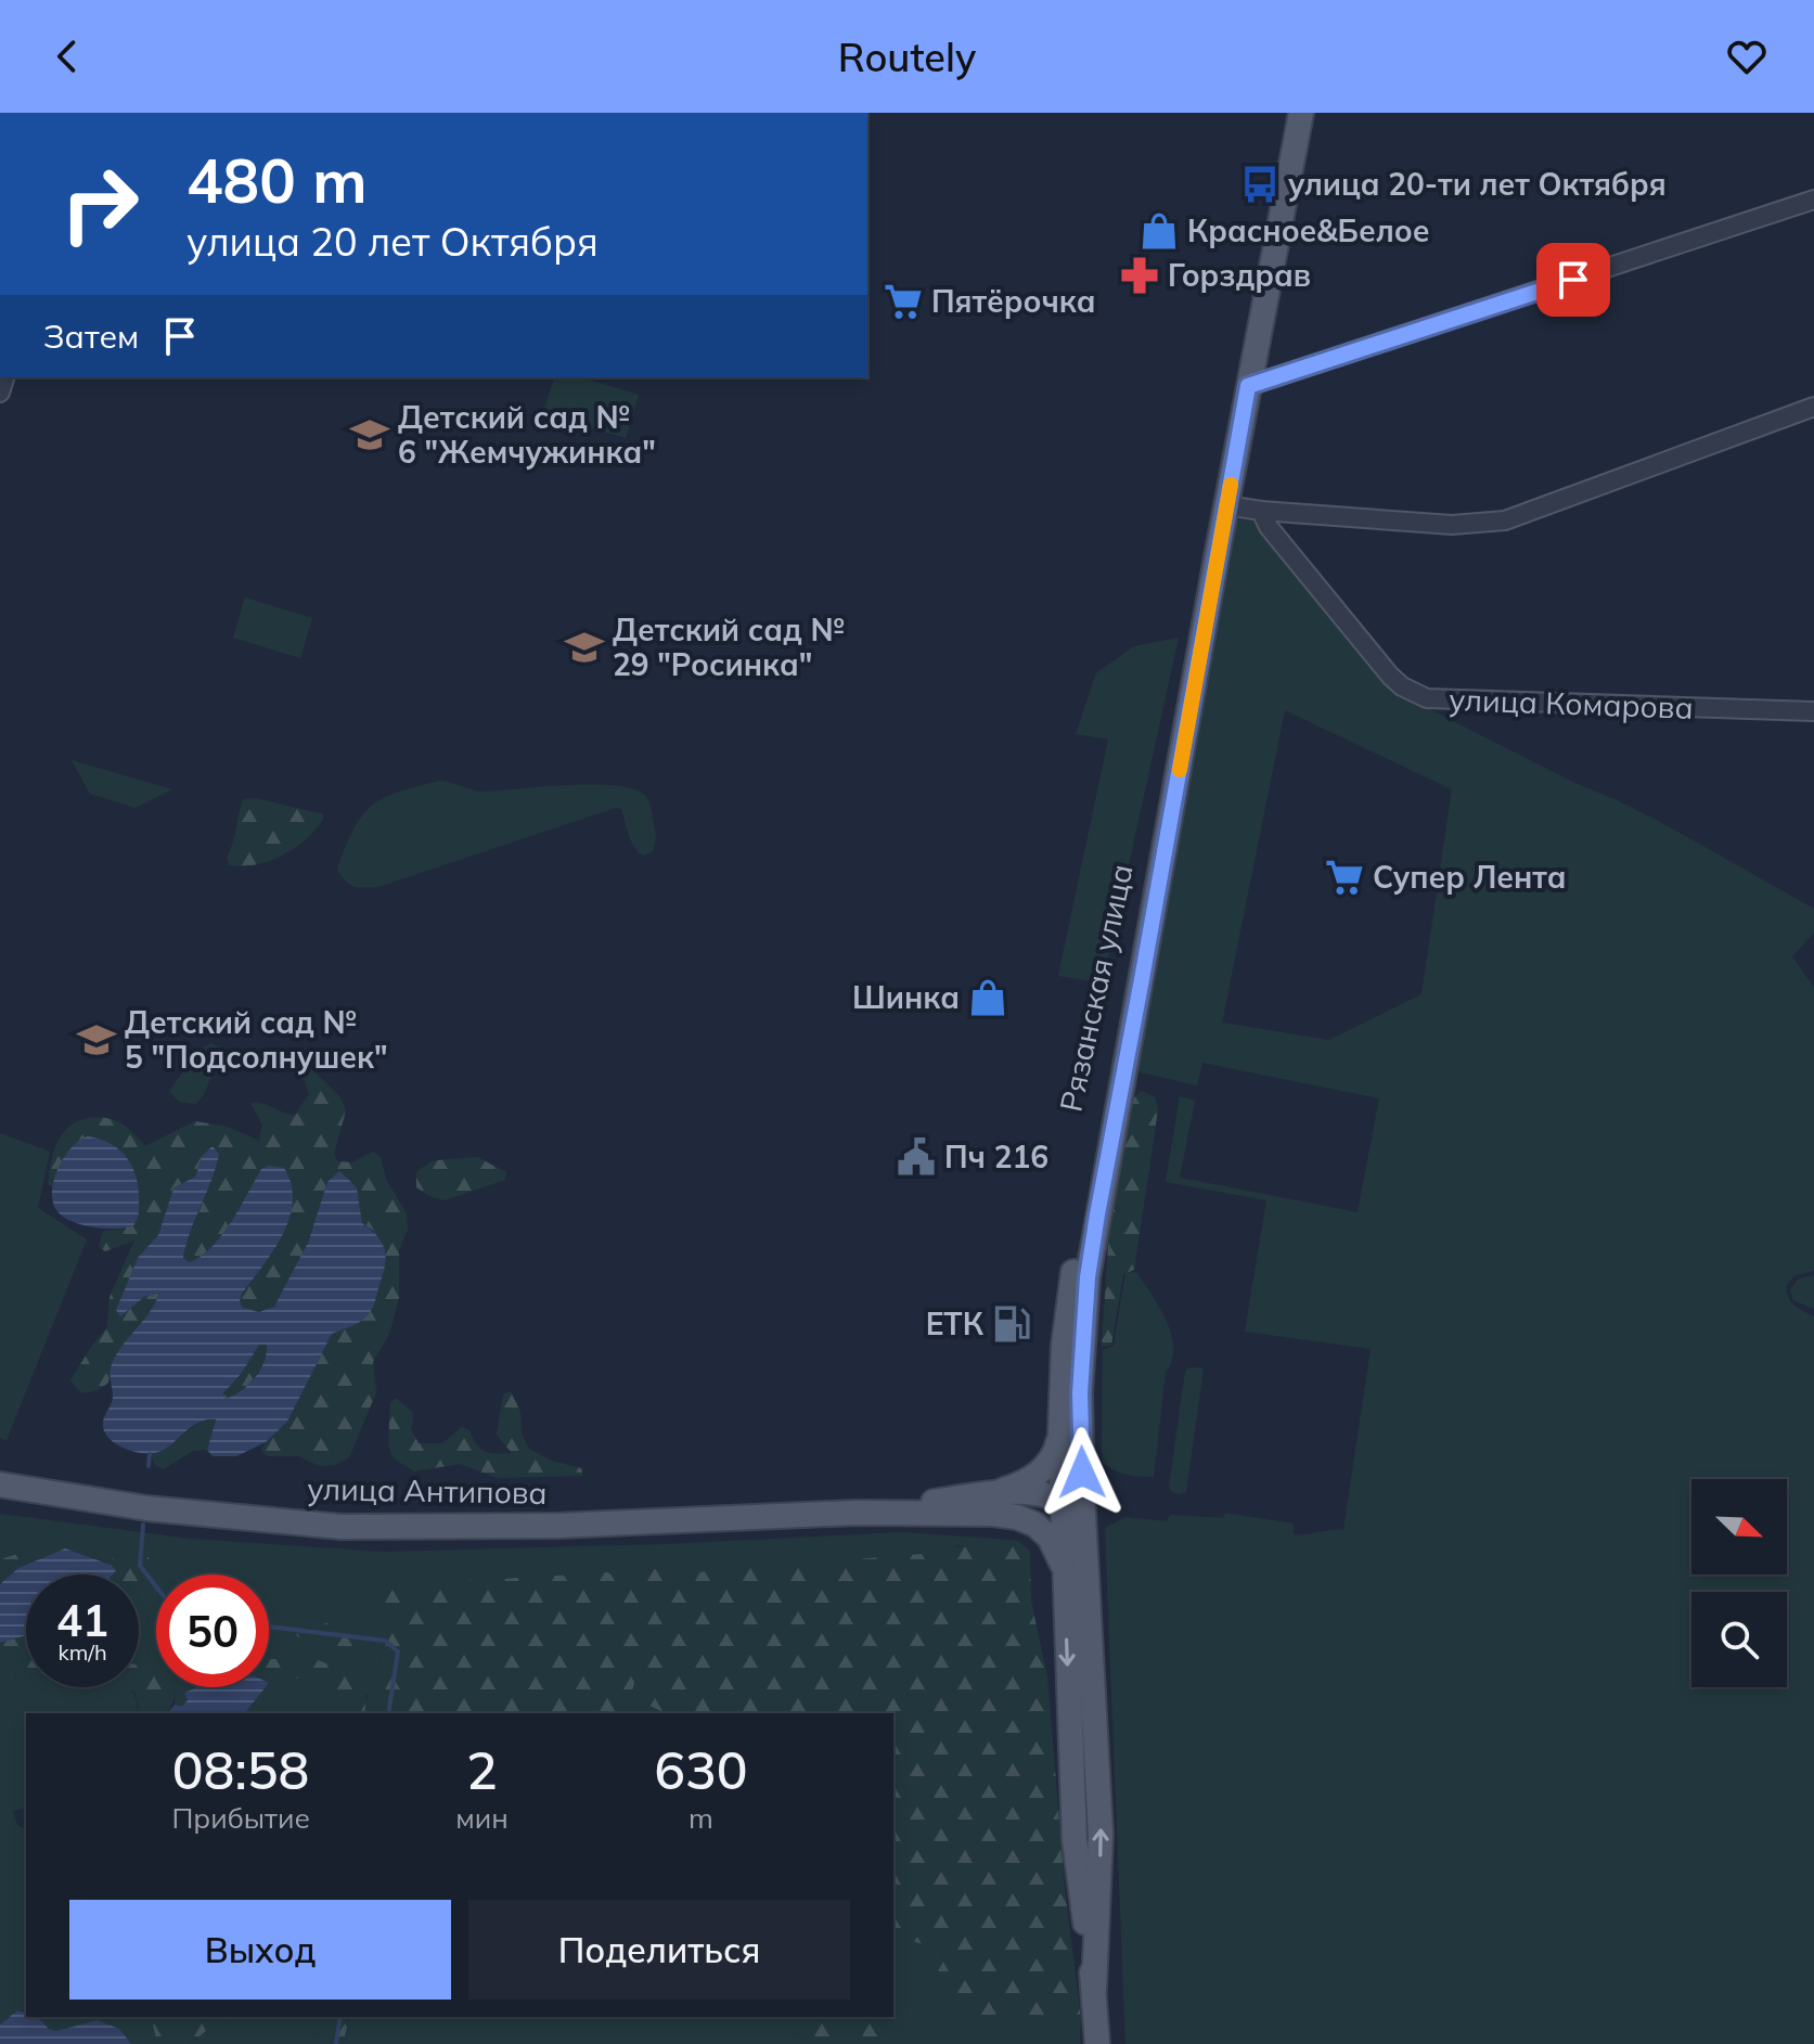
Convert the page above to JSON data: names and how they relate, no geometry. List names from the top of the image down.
{
  "streets": {
    "main road": ["Рязанская улица", "улица Антипова"],
    "street": ["улица Комарова"]
  },
  "crossings": [
    ["Рязанская улица", "улица Антипова"]
  ],
  "places": {
    "bus stop": ["улица 20-ти лет Октября"],
    "shop": ["Красное&Белое", "Шинка"],
    "pharmacy": ["Горздрав"],
    "supermarket": ["Пятёрочка", "Супер Лента"],
    "school or university": ["Детский сад № 6 \"Жемчужинка\"", "Детский сад № 29 \"Росинка\"", "Детский сад № 5 \"Подсолнушек\""],
    "public building": ["Пч 216"],
    "fuel station": ["ЕТК"]
  },
  "north": "bottom right",
  "page": {
    "header": "Routely",
    "turn": ["480 m", "улица 20 лет Октября"],
    "then": "Затем",
    "speed": "41 km/h",
    "limit": "50",
    "eta": [
      "08:58",
      "Прибытие",
      "2",
      "мин",
      "630",
      "m"
    ],
    "buttons": ["Выход", "Поделиться"]
  }
}
